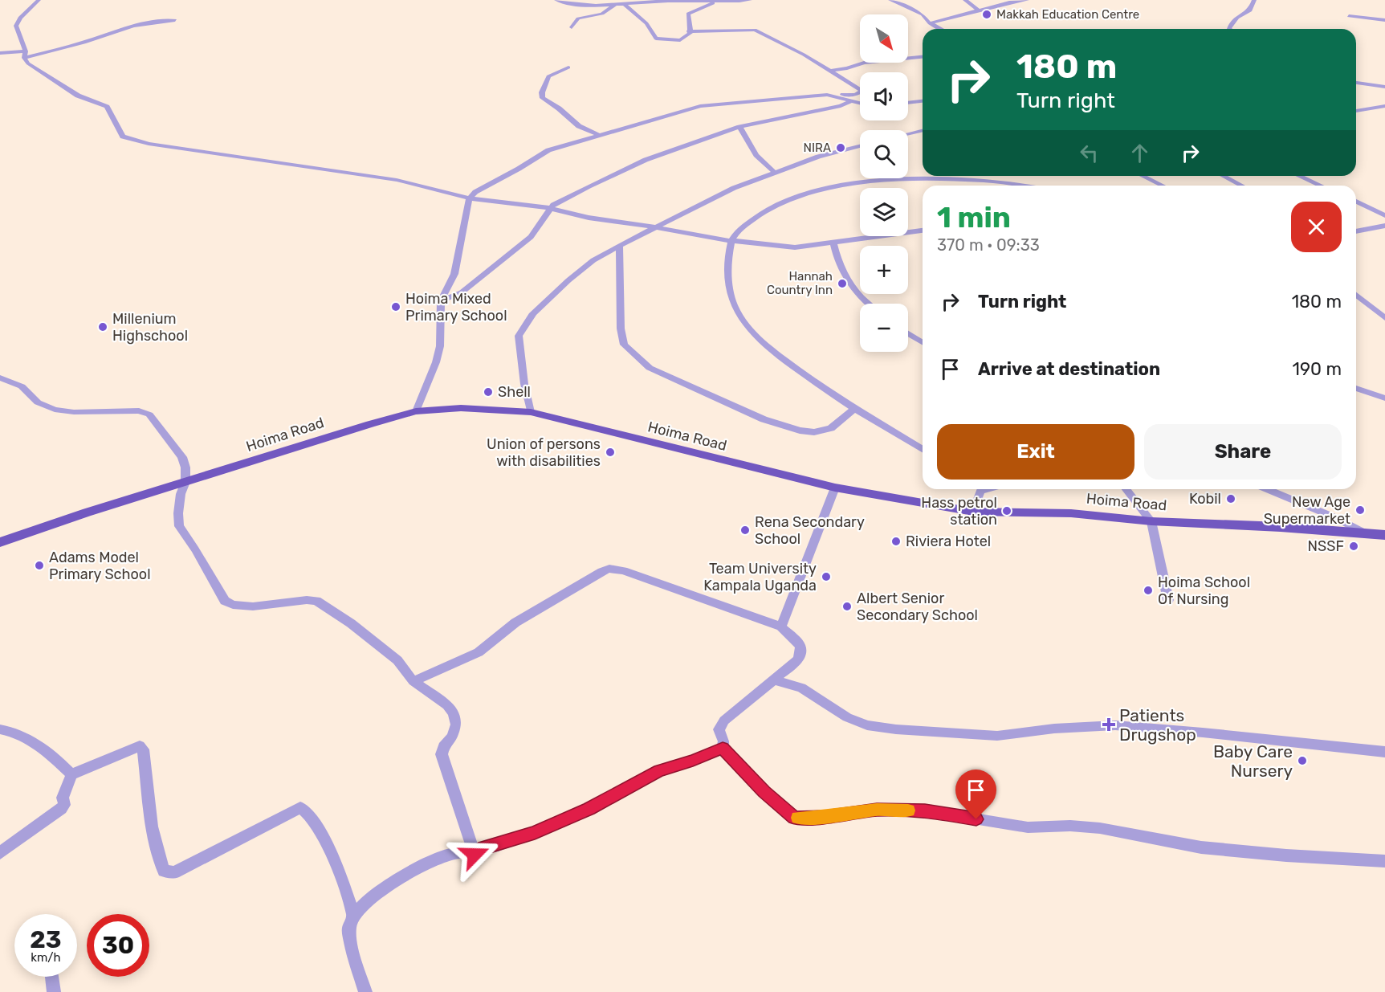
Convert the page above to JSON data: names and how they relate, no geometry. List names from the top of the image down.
{
  "streets": {
    "main road": ["Hoima Road"]
  },
  "places": {
    "other": [
      "Makkah Education Centre",
      "NIRA",
      "Hannah Country Inn",
      "Hoima Mixed Primary School",
      "Millenium Highschool",
      "Shell",
      "Union of persons with disabilities",
      "Kobil",
      "New Age Supermarket",
      "Hass petrol station",
      "Rena Secondary School",
      "Riviera Hotel",
      "NSSF",
      "Adams Model Primary School",
      "Team University Kampala Uganda",
      "Hoima School Of Nursing",
      "Albert Senior Secondary School",
      "Baby Care Nursery"
    ],
    "health": ["Patients Drugshop"]
  },
  "north": "bottom right",
  "page": {
    "map_buttons": ["+", "−"],
    "turn": ["180 m", "Turn right"],
    "heading": ["1 min", "370 m · 09:33"],
    "list": [
      {
        "name": "Turn right",
        "value": "180 m"
      },
      {
        "name": "Arrive at destination",
        "value": "190 m"
      }
    ],
    "buttons": ["Exit", "Share"],
    "speed": "23 km/h",
    "limit": "30"
  }
}
